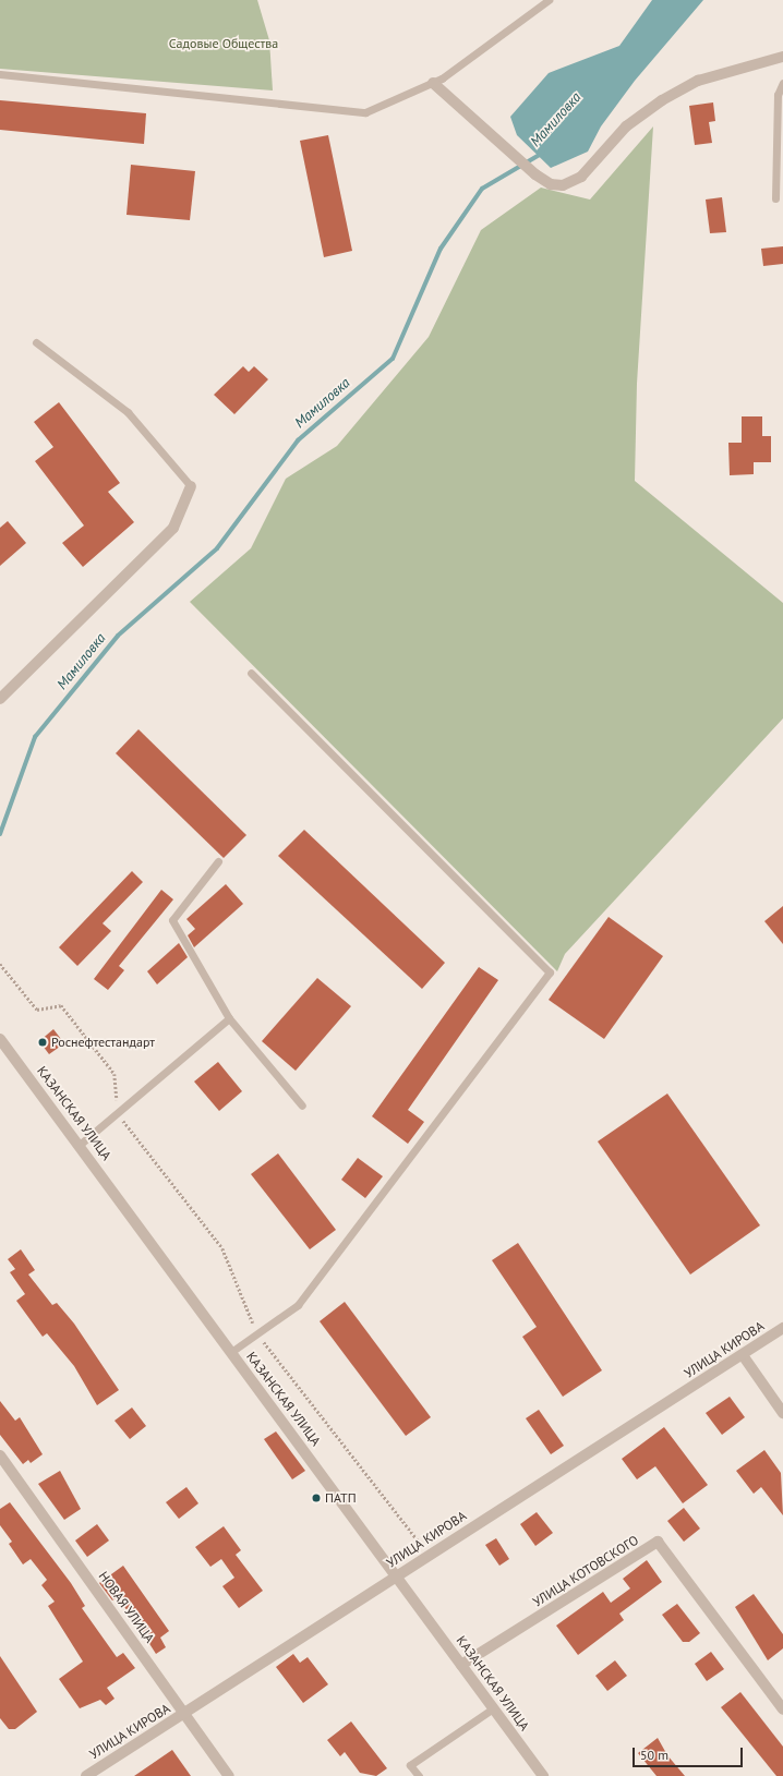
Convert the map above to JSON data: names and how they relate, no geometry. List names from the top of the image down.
{
  "streets": {
    "street": [
      "КАЗАНСКАЯ УЛИЦА",
      "УЛИЦА КИРОВА",
      "УЛИЦА КОТОВСКОГО",
      "НОВАЯ УЛИЦА"
    ]
  },
  "crossings": [
    ["КАЗАНСКАЯ УЛИЦА", "УЛИЦА КИРОВА"],
    ["КАЗАНСКАЯ УЛИЦА", "УЛИЦА КОТОВСКОГО"],
    ["УЛИЦА КИРОВА", "НОВАЯ УЛИЦА"]
  ],
  "water": ["Мамиловка"],
  "parks": ["Садовые Общества"],
  "places": ["Роснефтестандарт", "ПАТП"],
  "scale_bar": "50 m"
}
